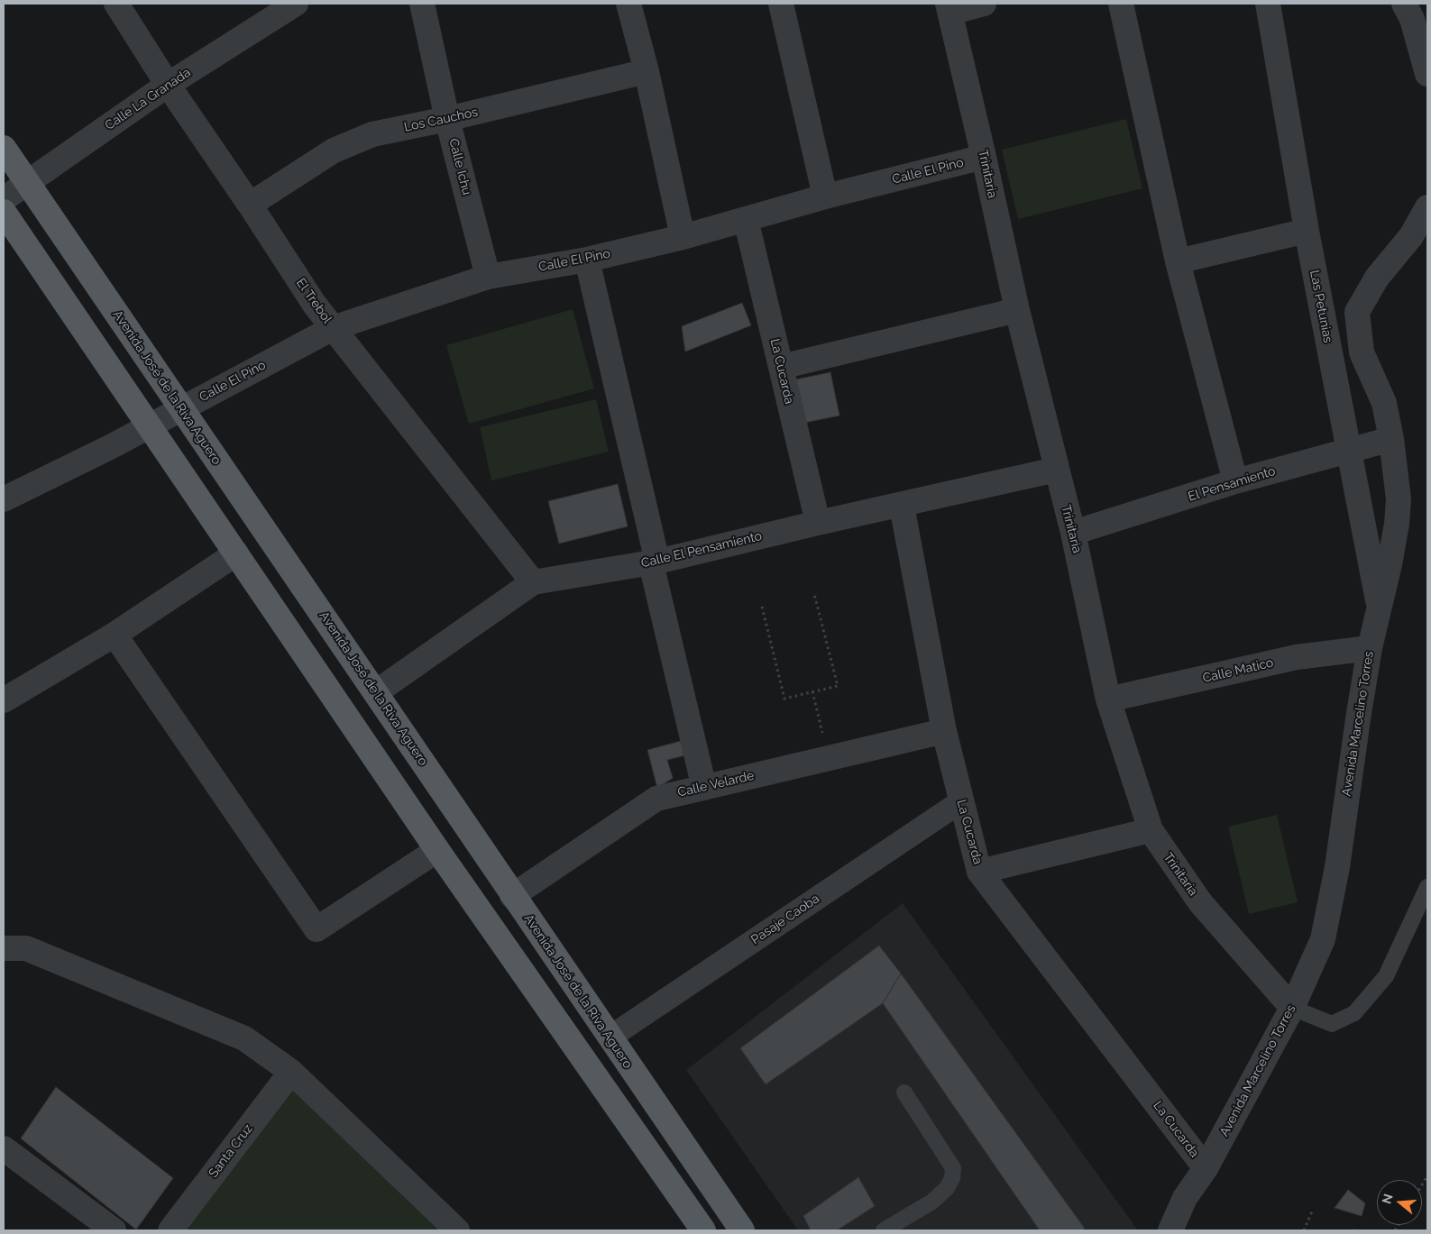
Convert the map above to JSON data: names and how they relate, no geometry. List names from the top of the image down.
{
  "streets": {
    "main road": ["Avenida José de la Riva Aguero"],
    "street": [
      "Calle La Granada",
      "Los Cauchos",
      "Calle Ichu",
      "Calle El Pino",
      "Trinitaria",
      "El Trebol",
      "Las Petunias",
      "La Cucarda",
      "El Pensamiento",
      "Calle El Pensamiento",
      "Calle Matico",
      "Avenida Marcelino Torres",
      "Calle Velarde",
      "Pasaje Caoba",
      "Santa Cruz"
    ]
  },
  "crossings": [
    ["Calle La Granada", "El Trebol"],
    ["Calle La Granada", "Avenida José de la Riva Aguero"],
    ["Los Cauchos", "Calle Ichu"],
    ["Los Cauchos", "El Trebol"],
    ["Calle Ichu", "Calle El Pino"],
    ["Calle El Pino", "Trinitaria"],
    ["Calle El Pino", "El Trebol"],
    ["Calle El Pino", "La Cucarda"],
    ["Calle El Pino", "Avenida José de la Riva Aguero"],
    ["Trinitaria", "El Pensamiento"],
    ["Trinitaria", "Calle El Pensamiento"],
    ["Trinitaria", "Calle Matico"],
    ["Trinitaria", "Avenida Marcelino Torres"],
    ["El Trebol", "Calle El Pensamiento"],
    ["Las Petunias", "El Pensamiento"],
    ["Las Petunias", "Avenida Marcelino Torres"],
    ["La Cucarda", "Calle El Pensamiento"],
    ["La Cucarda", "Avenida Marcelino Torres"],
    ["La Cucarda", "Calle Velarde"],
    ["La Cucarda", "Pasaje Caoba"],
    ["Avenida José de la Riva Aguero", "Calle El Pensamiento"],
    ["Avenida José de la Riva Aguero", "Calle Velarde"],
    ["Avenida José de la Riva Aguero", "Pasaje Caoba"],
    ["El Pensamiento", "Avenida Marcelino Torres"],
    ["Calle Matico", "Avenida Marcelino Torres"]
  ],
  "north": "left"
}
